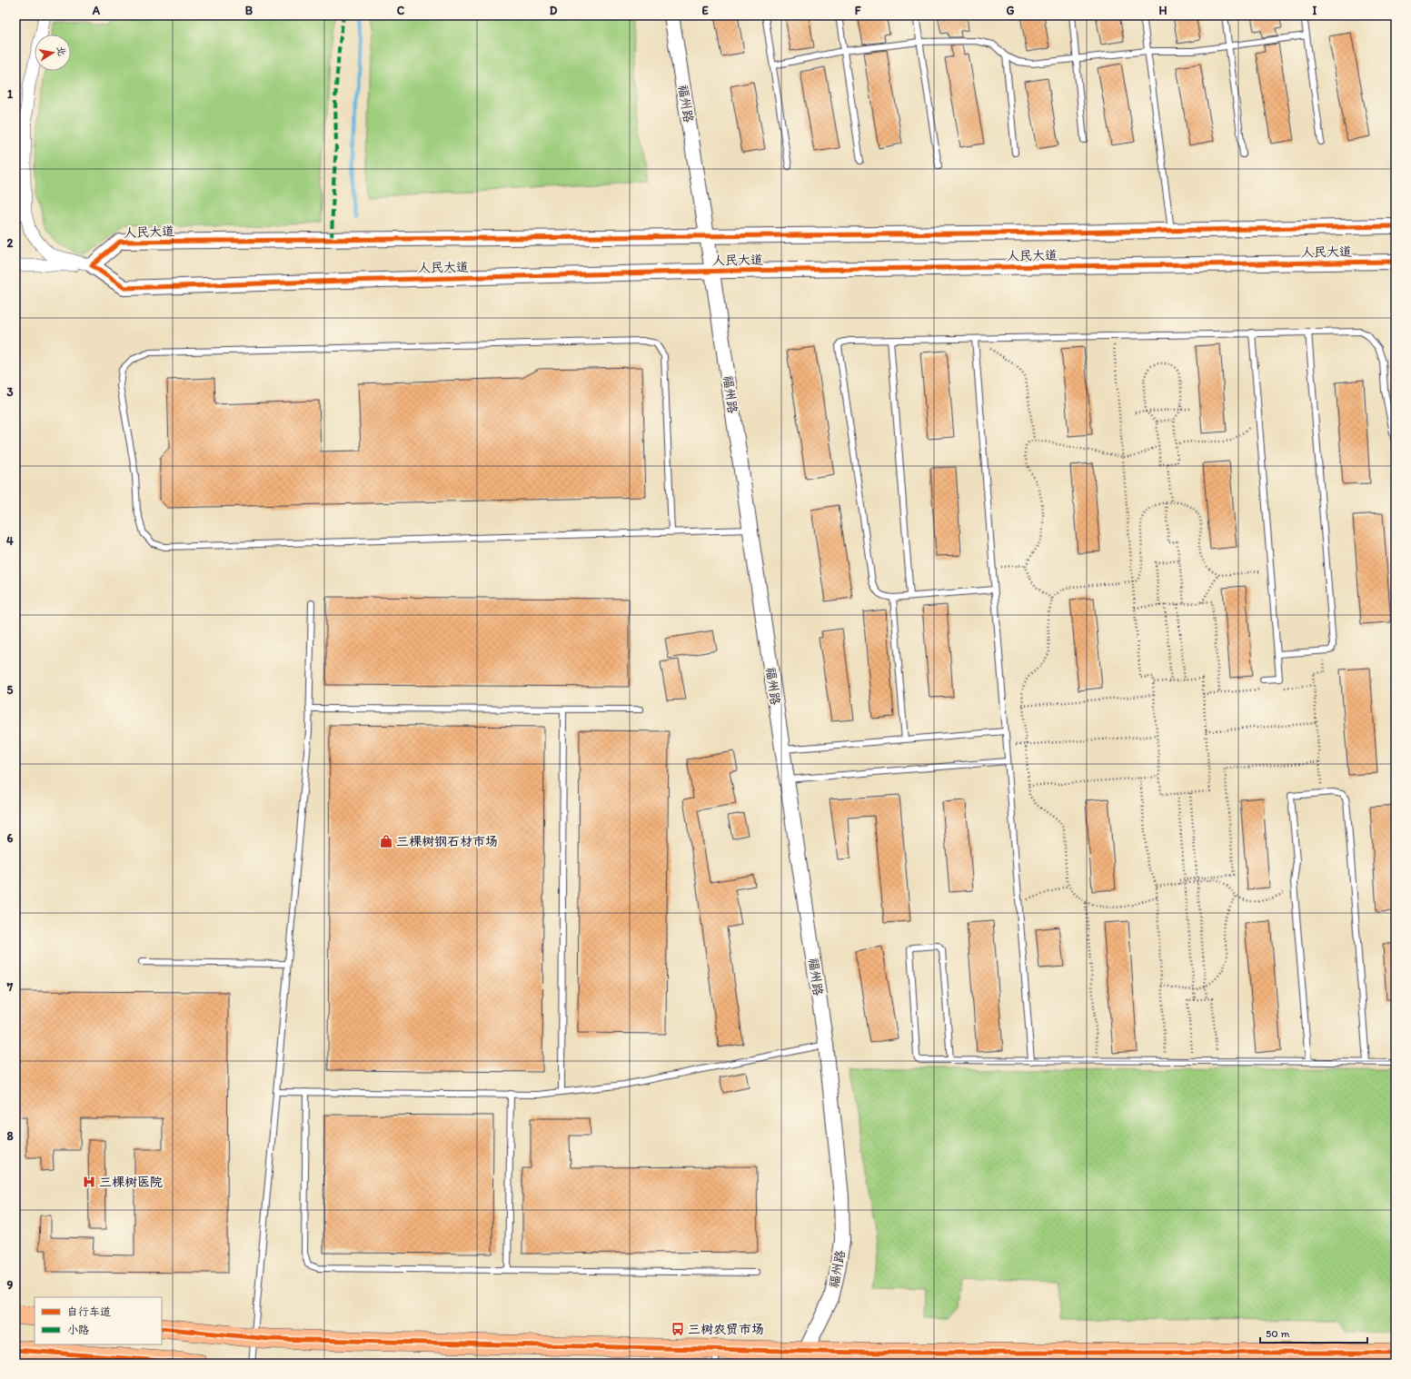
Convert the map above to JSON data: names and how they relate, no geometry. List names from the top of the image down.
{
  "streets": {
    "street": ["福州路", "人民大道"]
  },
  "crossings": [
    ["福州路", "人民大道"]
  ],
  "places": {
    "shop": ["三棵树钢石材市场"],
    "hospital": ["三棵树医院"],
    "bus stop": ["三树农贸市场"]
  },
  "legend": ["自行车道", "小路"],
  "scale_bar": "50 m",
  "north": "right",
  "grid": {
    "columns": [
      "A",
      "B",
      "C",
      "D",
      "E",
      "F",
      "G",
      "H",
      "I"
    ],
    "rows": [
      "1",
      "2",
      "3",
      "4",
      "5",
      "6",
      "7",
      "8",
      "9"
    ]
  }
}
